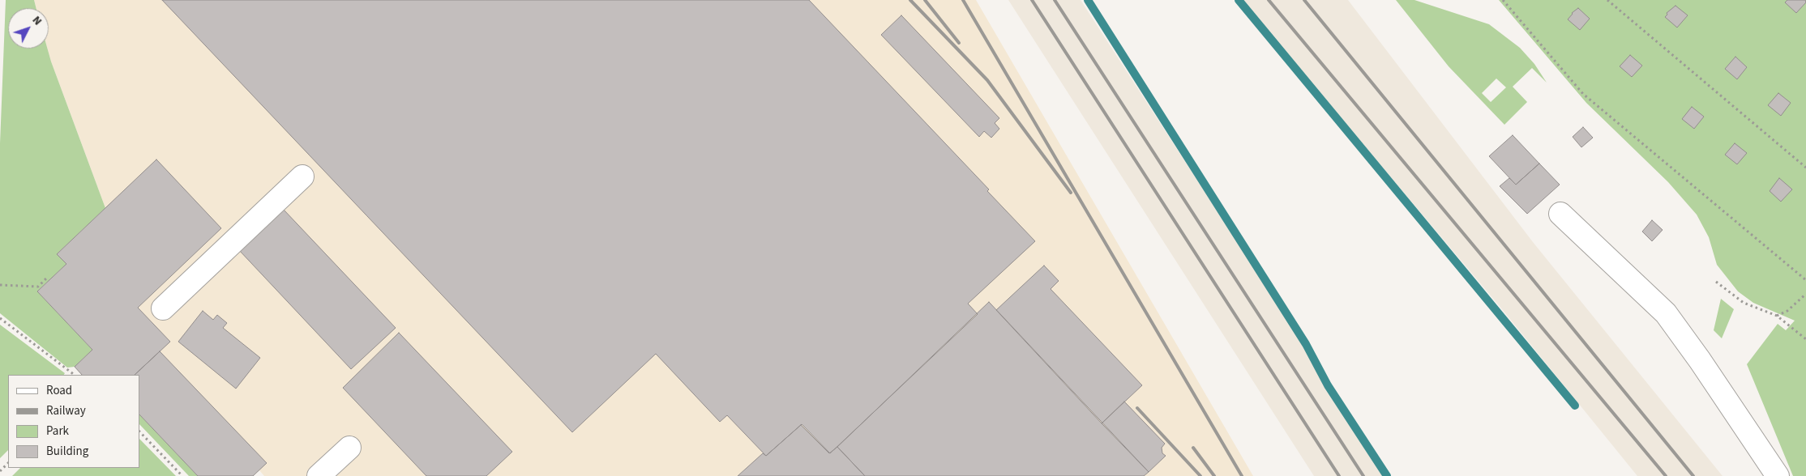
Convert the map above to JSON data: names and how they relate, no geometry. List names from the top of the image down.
{
  "legend": [
    "Road",
    "Railway",
    "Park",
    "Building"
  ],
  "north": "top right"
}
